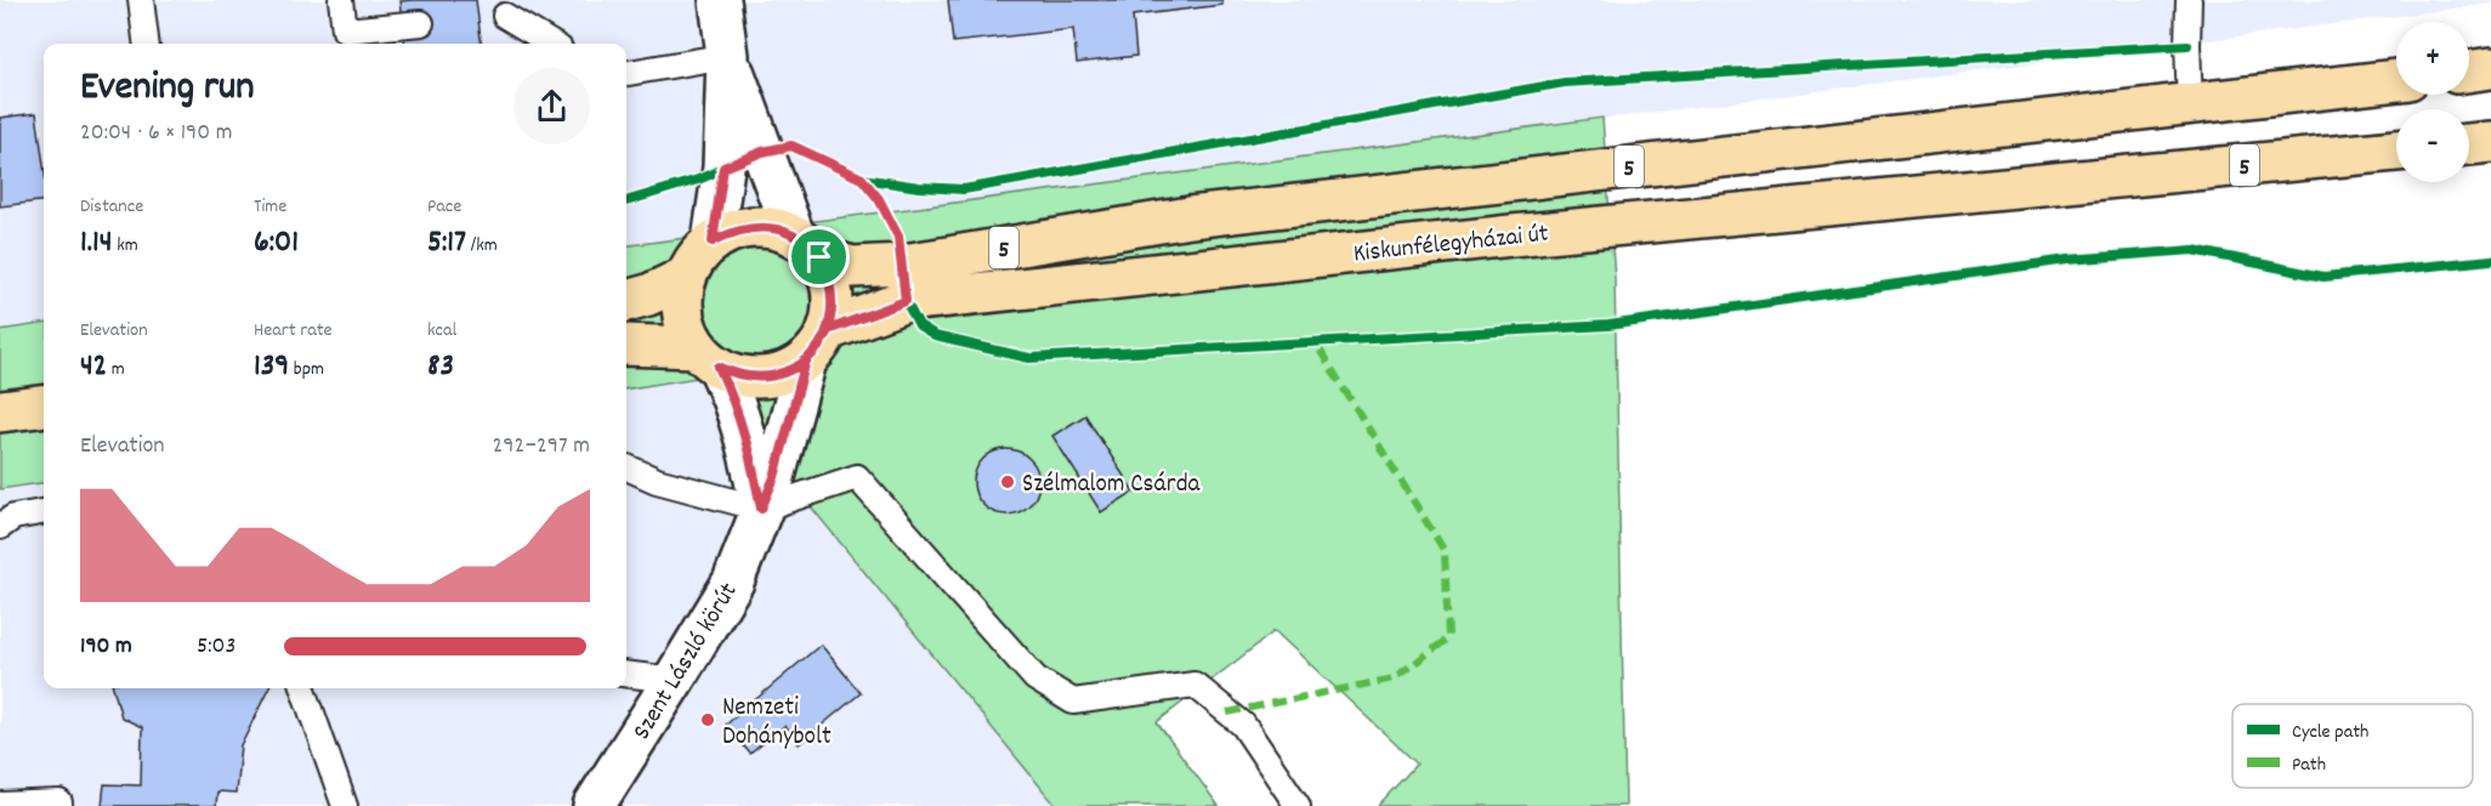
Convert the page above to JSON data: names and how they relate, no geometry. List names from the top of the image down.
{
  "streets": {
    "main road": ["5", "Kiskunfélegyházai út"],
    "street": ["Szent László körút"]
  },
  "crossings": [
    ["5", "Kiskunfélegyházai út"],
    ["5", "Szent László körút"],
    ["Kiskunfélegyházai út", "Szent László körút"]
  ],
  "places": ["Szélmalom Csárda", "Nemzeti Dohánybolt"],
  "legend": ["Cycle path", "Path"],
  "page": {
    "map_buttons": ["+", "−"],
    "heading": ["Evening run", "20:04 · 6 × 190 m"],
    "stats": [
      ["Distance", "1.14 km"],
      ["Time", "6:01"],
      ["Pace", "5:17 /km"],
      ["Elevation", "42 m"],
      ["Heart rate", "139 bpm"],
      ["kcal", "83"]
    ],
    "chart": ["Elevation", "292–297 m"],
    "list": [
      {
        "name": "190 m",
        "note": "5:03"
      }
    ]
  }
}
